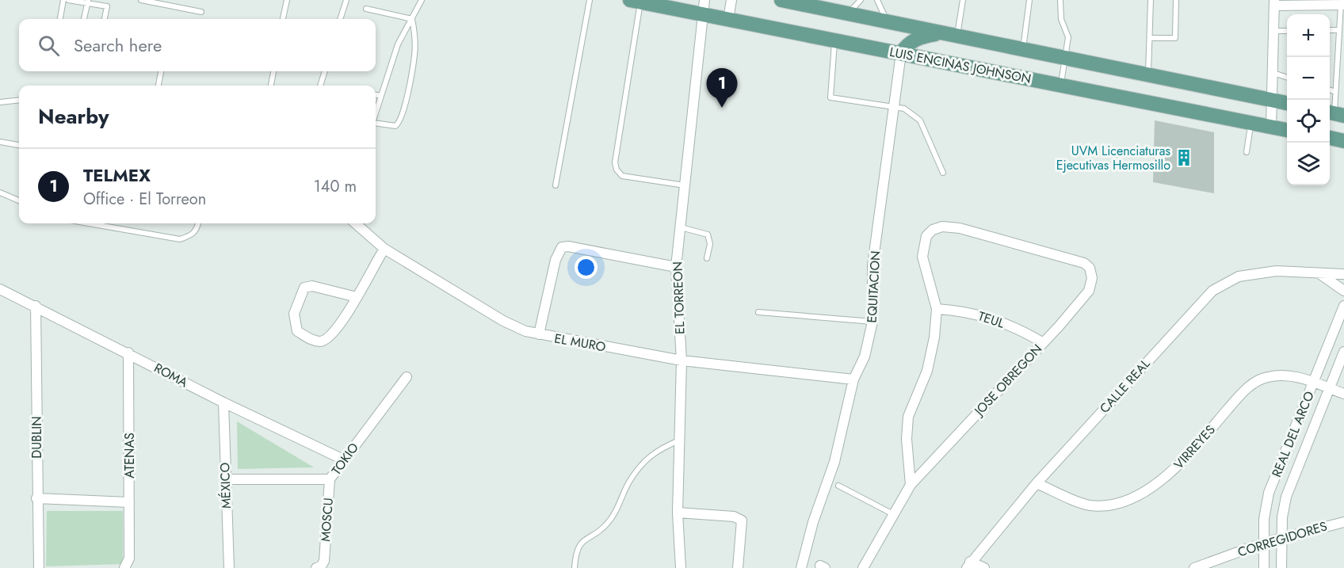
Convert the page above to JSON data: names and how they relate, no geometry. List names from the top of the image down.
{
  "streets": {
    "main road": ["LUIS ENCINAS JOHNSON"],
    "street": [
      "EQUITACION",
      "EL TORREON",
      "TEUL",
      "EL MURO",
      "ROMA",
      "JOSE OBREGON",
      "CALLE REAL",
      "REAL DEL ARCO",
      "DUBLIN",
      "VIRREYES",
      "ATENAS",
      "TOKIO",
      "MÉXICO",
      "MOSCU",
      "CORREGIDORES"
    ]
  },
  "crossings": [
    ["LUIS ENCINAS JOHNSON", "EQUITACION"],
    ["LUIS ENCINAS JOHNSON", "EL TORREON"],
    ["EQUITACION", "EL MURO"],
    ["EL TORREON", "EL MURO"],
    ["TEUL", "JOSE OBREGON"],
    ["ROMA", "DUBLIN"],
    ["ROMA", "ATENAS"],
    ["ROMA", "TOKIO"],
    ["ROMA", "MÉXICO"],
    ["CALLE REAL", "VIRREYES"],
    ["REAL DEL ARCO", "VIRREYES"],
    ["REAL DEL ARCO", "CORREGIDORES"],
    ["TOKIO", "MÉXICO"],
    ["TOKIO", "MOSCU"]
  ],
  "places": {
    "building": ["UVM Licenciaturas Ejecutivas Hermosillo"]
  },
  "page": {
    "map_buttons": ["+", "−"],
    "search": "Search here",
    "pins": "1",
    "heading": "Nearby",
    "list": [
      {
        "mark": "1",
        "name": "TELMEX",
        "note": "Office · El Torreon",
        "value": "140 m"
      }
    ]
  }
}
